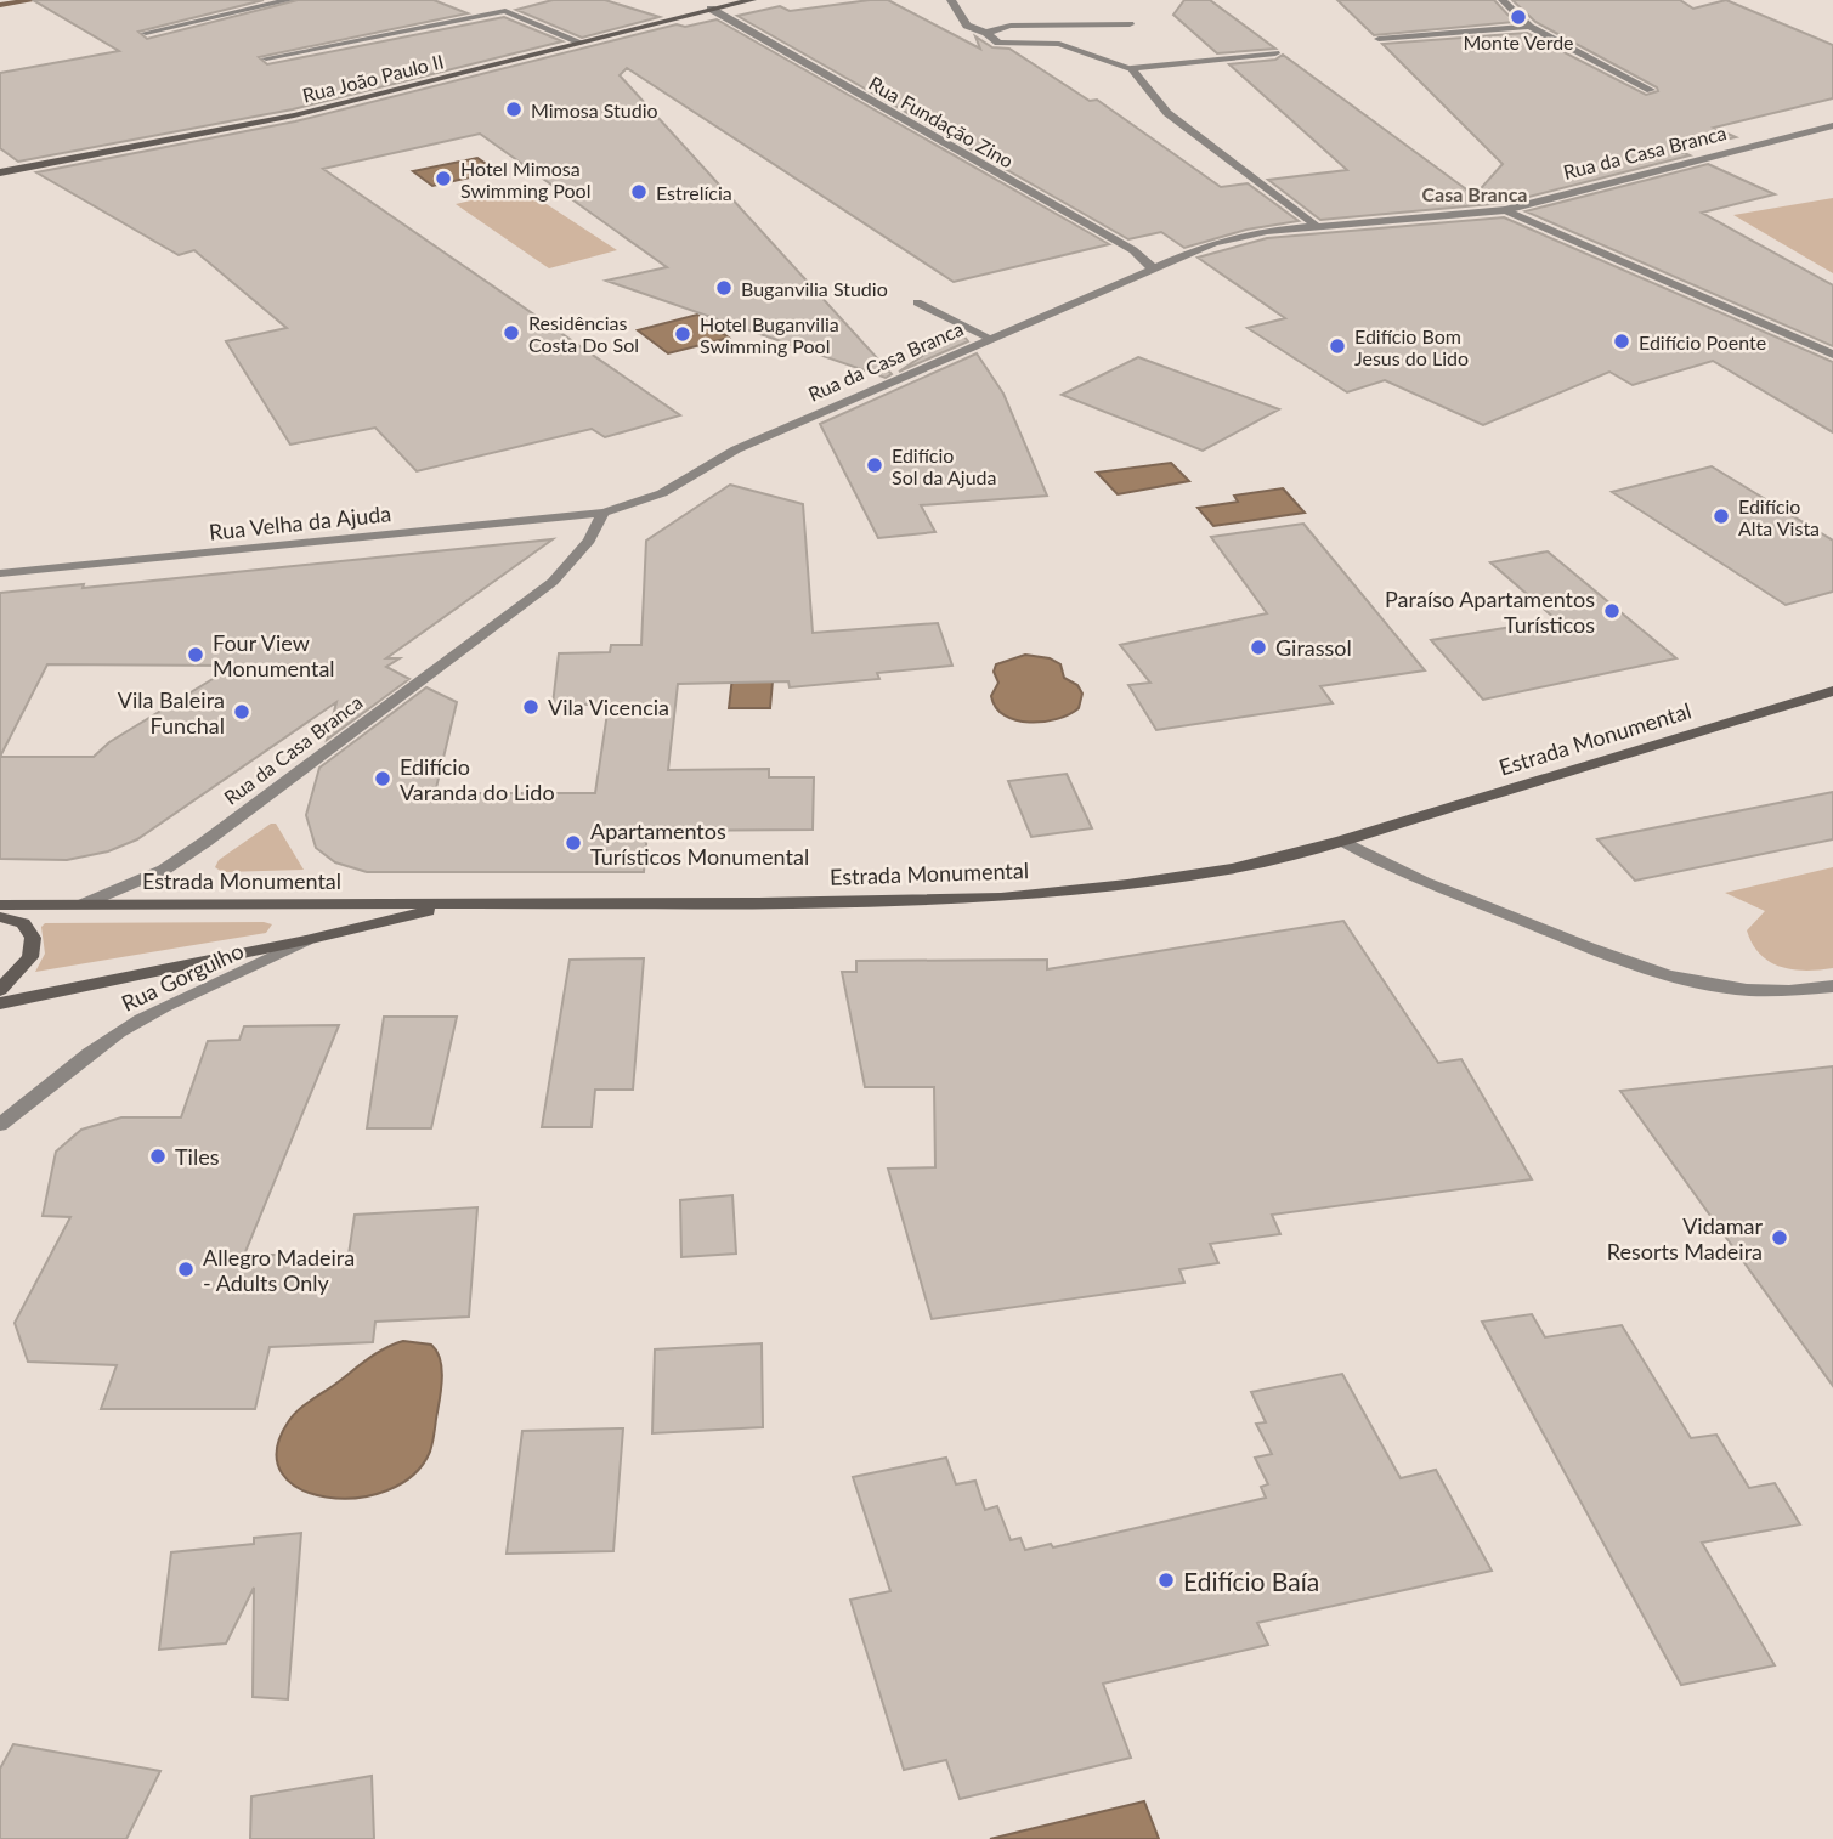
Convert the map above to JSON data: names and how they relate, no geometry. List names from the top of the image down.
{
  "streets": {
    "main road": ["Rua João Paulo II", "Estrada Monumental"],
    "street": [
      "Rua Fundação Zino",
      "Rua da Casa Branca",
      "Rua Velha da Ajuda",
      "Rua Gorgulho"
    ]
  },
  "crossings": [
    ["Rua João Paulo II", "Rua Fundação Zino"],
    ["Rua Fundação Zino", "Rua da Casa Branca"],
    ["Rua da Casa Branca", "Rua Velha da Ajuda"],
    ["Rua da Casa Branca", "Estrada Monumental"]
  ],
  "districts": ["Casa Branca"],
  "places": [
    "Monte Verde",
    "Mimosa Studio",
    "Hotel Mimosa Swimming Pool",
    "Estrelícia",
    "Buganvilia Studio",
    "Residências Costa Do Sol",
    "Hotel Buganvilia Swimming Pool",
    "Edifício Poente",
    "Edifício Bom Jesus do Lido",
    "Edifício Sol da Ajuda",
    "Edifício Alta Vista",
    "Paraíso Apartamentos Turísticos",
    "Girassol",
    "Four View Monumental",
    "Vila Vicencia",
    "Vila Baleira Funchal",
    "Edifício Varanda do Lido",
    "Apartamentos Turísticos Monumental",
    "Tiles",
    "Vidamar Resorts Madeira",
    "Allegro Madeira - Adults Only",
    "Edifício Baía"
  ]
}
